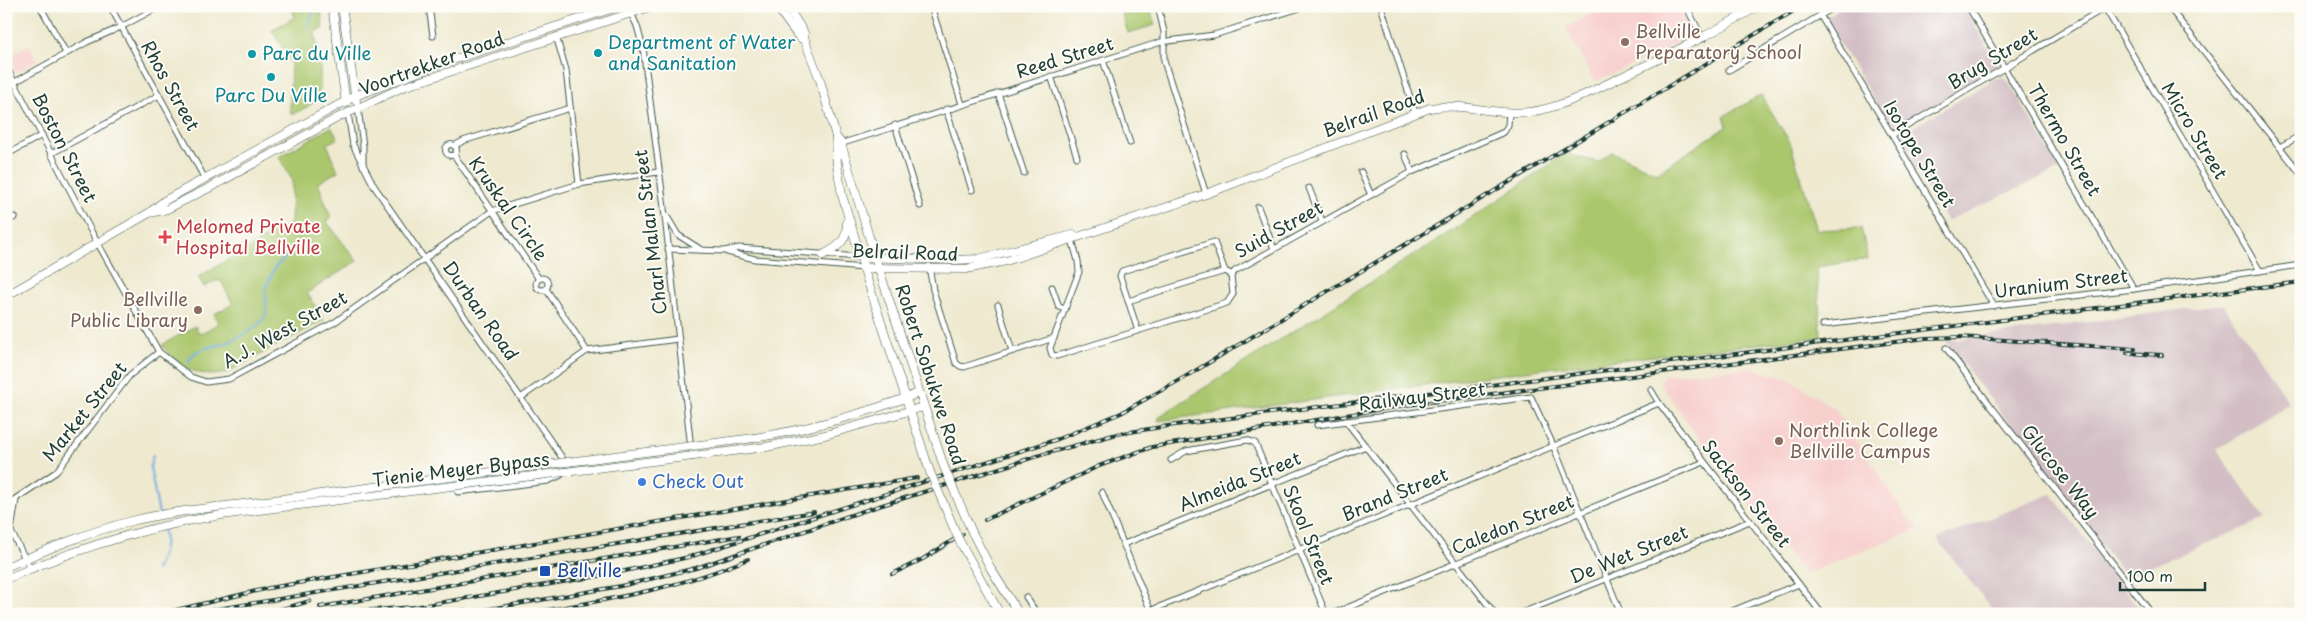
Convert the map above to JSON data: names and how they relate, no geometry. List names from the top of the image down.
{
  "streets": {
    "main road": [
      "Voortrekker Road",
      "Belrail Road",
      "Durban Road",
      "Robert Sobukwe Road",
      "Tienie Meyer Bypass"
    ],
    "street": [
      "Reed Street",
      "Brug Street",
      "Rhos Street",
      "Micro Street",
      "Thermo Street",
      "Boston Street",
      "Isotope Street",
      "Kruskal Circle",
      "Suid Street",
      "Charl Malan Street",
      "Uranium Street",
      "A.J. West Street",
      "Railway Street",
      "Market Street",
      "Glucose Way",
      "Almeida Street",
      "Sackson Street",
      "Brand Street",
      "Caledon Street",
      "Skool Street",
      "De Wet Street"
    ]
  },
  "crossings": [
    ["Reed Street", "Robert Sobukwe Road"],
    ["Brug Street", "Micro Street"],
    ["Brug Street", "Thermo Street"],
    ["Brug Street", "Isotope Street"],
    ["Voortrekker Road", "Rhos Street"],
    ["Voortrekker Road", "Boston Street"],
    ["Voortrekker Road", "Charl Malan Street"],
    ["Voortrekker Road", "Durban Road"],
    ["Voortrekker Road", "A.J. West Street"],
    ["Belrail Road", "Suid Street"],
    ["Belrail Road", "Charl Malan Street"],
    ["Belrail Road", "Robert Sobukwe Road"],
    ["Micro Street", "Uranium Street"],
    ["Thermo Street", "Uranium Street"],
    ["Boston Street", "A.J. West Street"],
    ["Isotope Street", "Uranium Street"],
    ["Kruskal Circle", "A.J. West Street"],
    ["Charl Malan Street", "Durban Road"],
    ["Charl Malan Street", "A.J. West Street"],
    ["Durban Road", "A.J. West Street"],
    ["A.J. West Street", "Market Street"],
    ["Robert Sobukwe Road", "Tienie Meyer Bypass"],
    ["Railway Street", "Brand Street"],
    ["Almeida Street", "Skool Street"],
    ["Sackson Street", "Brand Street"],
    ["Sackson Street", "Caledon Street"],
    ["Sackson Street", "De Wet Street"],
    ["Brand Street", "Skool Street"]
  ],
  "places": {
    "other": [
      "Bellville Preparatory School",
      "Department of Water and Sanitation",
      "Parc du Ville",
      "Parc Du Ville",
      "Bellville Public Library",
      "Northlink College Bellville Campus",
      "Check Out"
    ],
    "health": ["Melomed Private Hospital Bellville"],
    "transit": ["Bellville"]
  },
  "scale_bar": "100 m"
}
